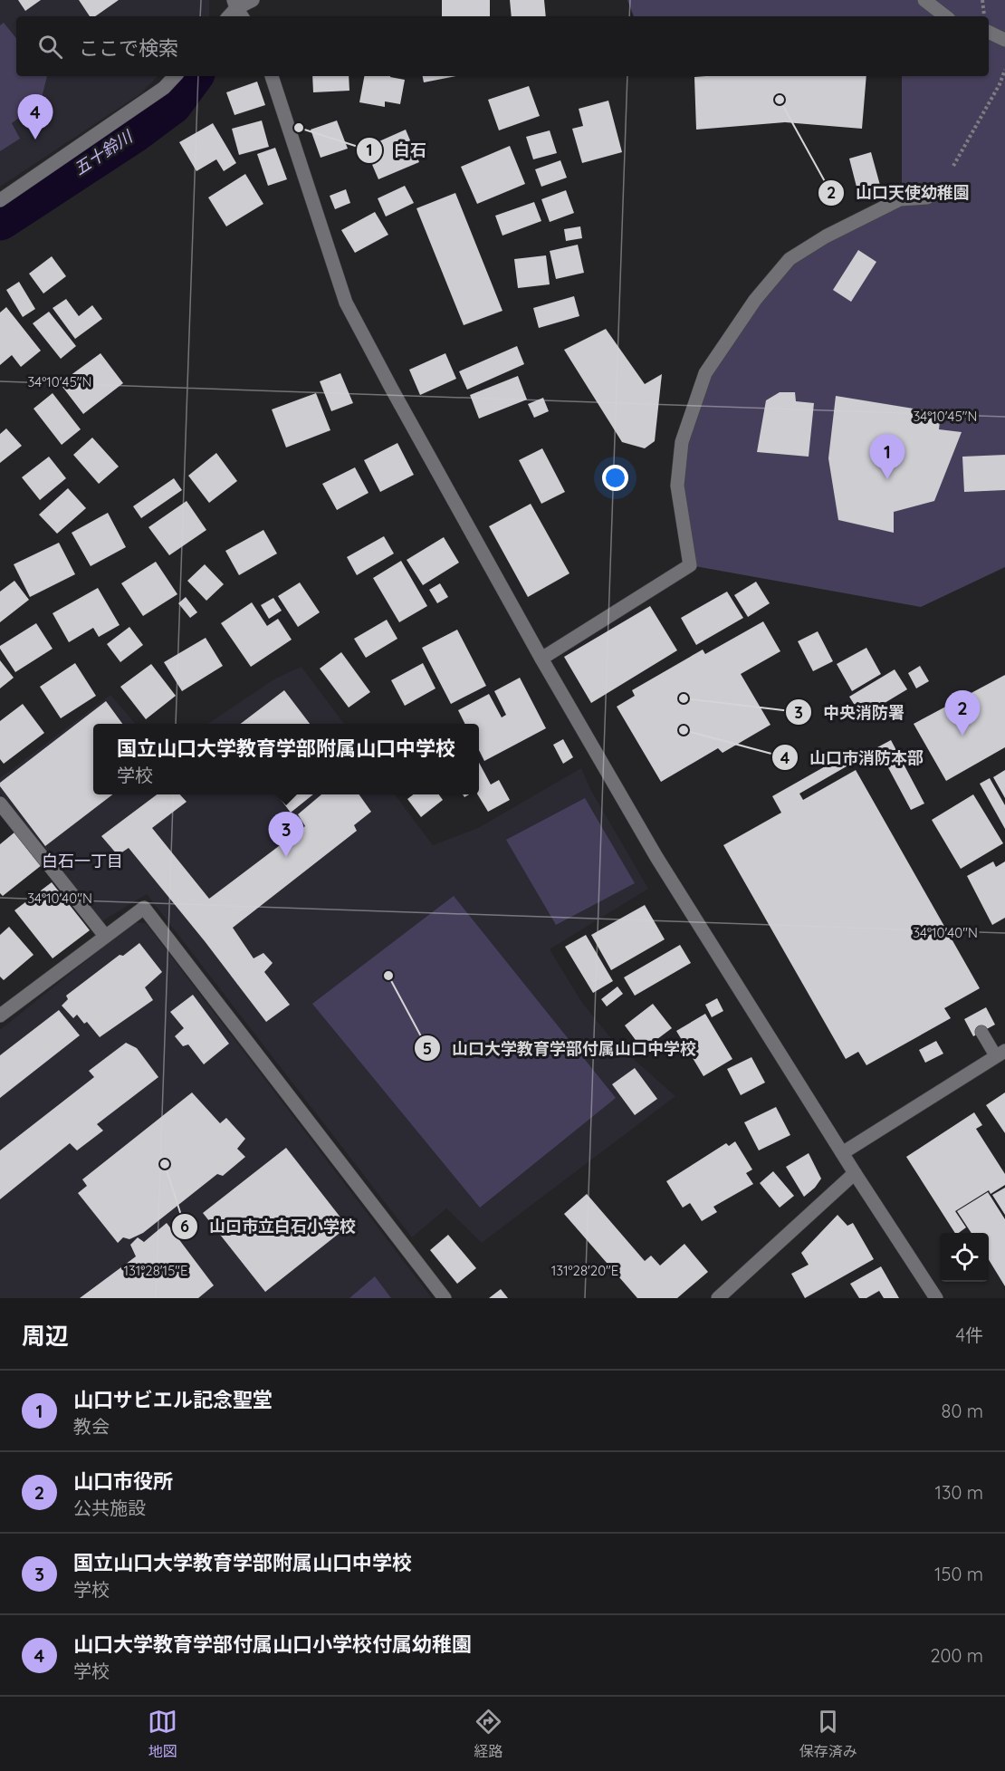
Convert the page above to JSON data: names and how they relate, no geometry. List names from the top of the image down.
{
  "districts": ["白石一丁目"],
  "water": ["五十鈴川"],
  "places": [
    "山口天使幼稚園",
    "白石",
    "中央消防署",
    "山口市消防本部",
    "山口大学教育学部付属山口中学校",
    "山口市立白石小学校"
  ],
  "page": {
    "search": "ここで検索",
    "pins": [
      "4",
      "1",
      "2",
      "3"
    ],
    "popup": ["国立山口大学教育学部附属山口中学校", "学校"],
    "heading": ["周辺", "4件"],
    "list": [
      {
        "mark": "1",
        "name": "山口サビエル記念聖堂",
        "note": "教会",
        "value": "80 m"
      },
      {
        "mark": "2",
        "name": "山口市役所",
        "note": "公共施設",
        "value": "130 m"
      },
      {
        "mark": "3",
        "name": "国立山口大学教育学部附属山口中学校",
        "note": "学校",
        "value": "150 m"
      },
      {
        "mark": "4",
        "name": "山口大学教育学部付属山口小学校付属幼稚園",
        "note": "学校",
        "value": "200 m"
      }
    ],
    "nav": ["地図", "経路", "保存済み"]
  },
  "coordinates": [
    "34°10'45\"N",
    "34°10'40\"N",
    "131°28'15\"E",
    "131°28'20\"E"
  ]
}
